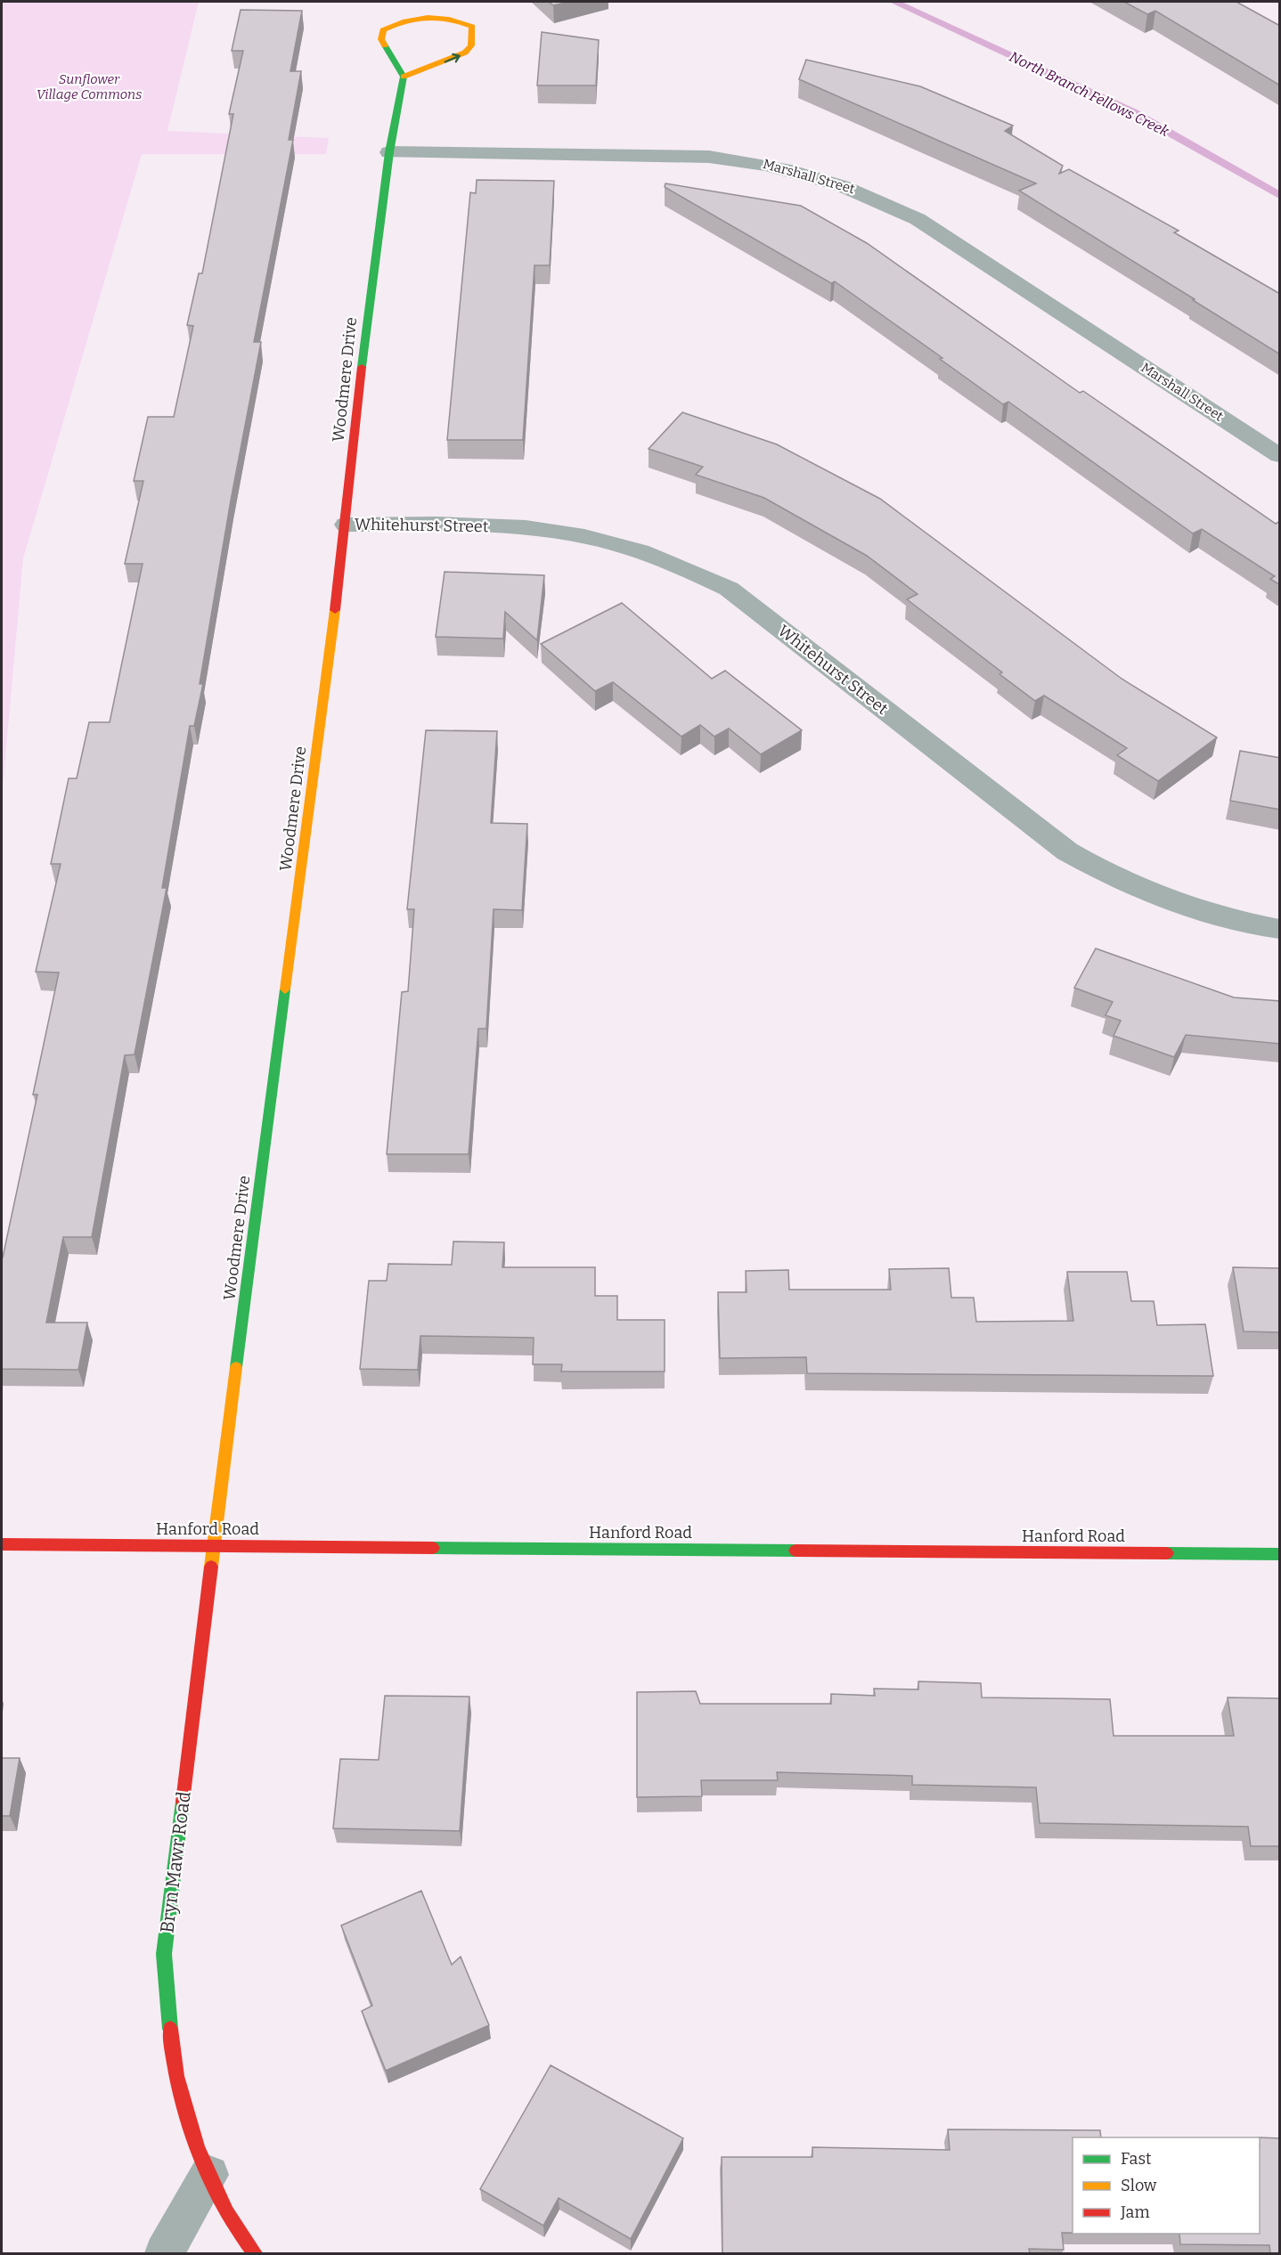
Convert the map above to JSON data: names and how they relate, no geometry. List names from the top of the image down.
{
  "streets": {
    "street": [
      "Marshall Street",
      "Woodmere Drive",
      "Whitehurst Street",
      "Hanford Road",
      "Bryn Mawr Road"
    ]
  },
  "crossings": [
    ["Marshall Street", "Woodmere Drive"],
    ["Woodmere Drive", "Whitehurst Street"],
    ["Woodmere Drive", "Hanford Road"],
    ["Woodmere Drive", "Bryn Mawr Road"],
    ["Hanford Road", "Bryn Mawr Road"]
  ],
  "water": ["North Branch Fellows Creek"],
  "parks": ["Sunflower Village Commons"],
  "legend": ["Fast", "Slow", "Jam"]
}
